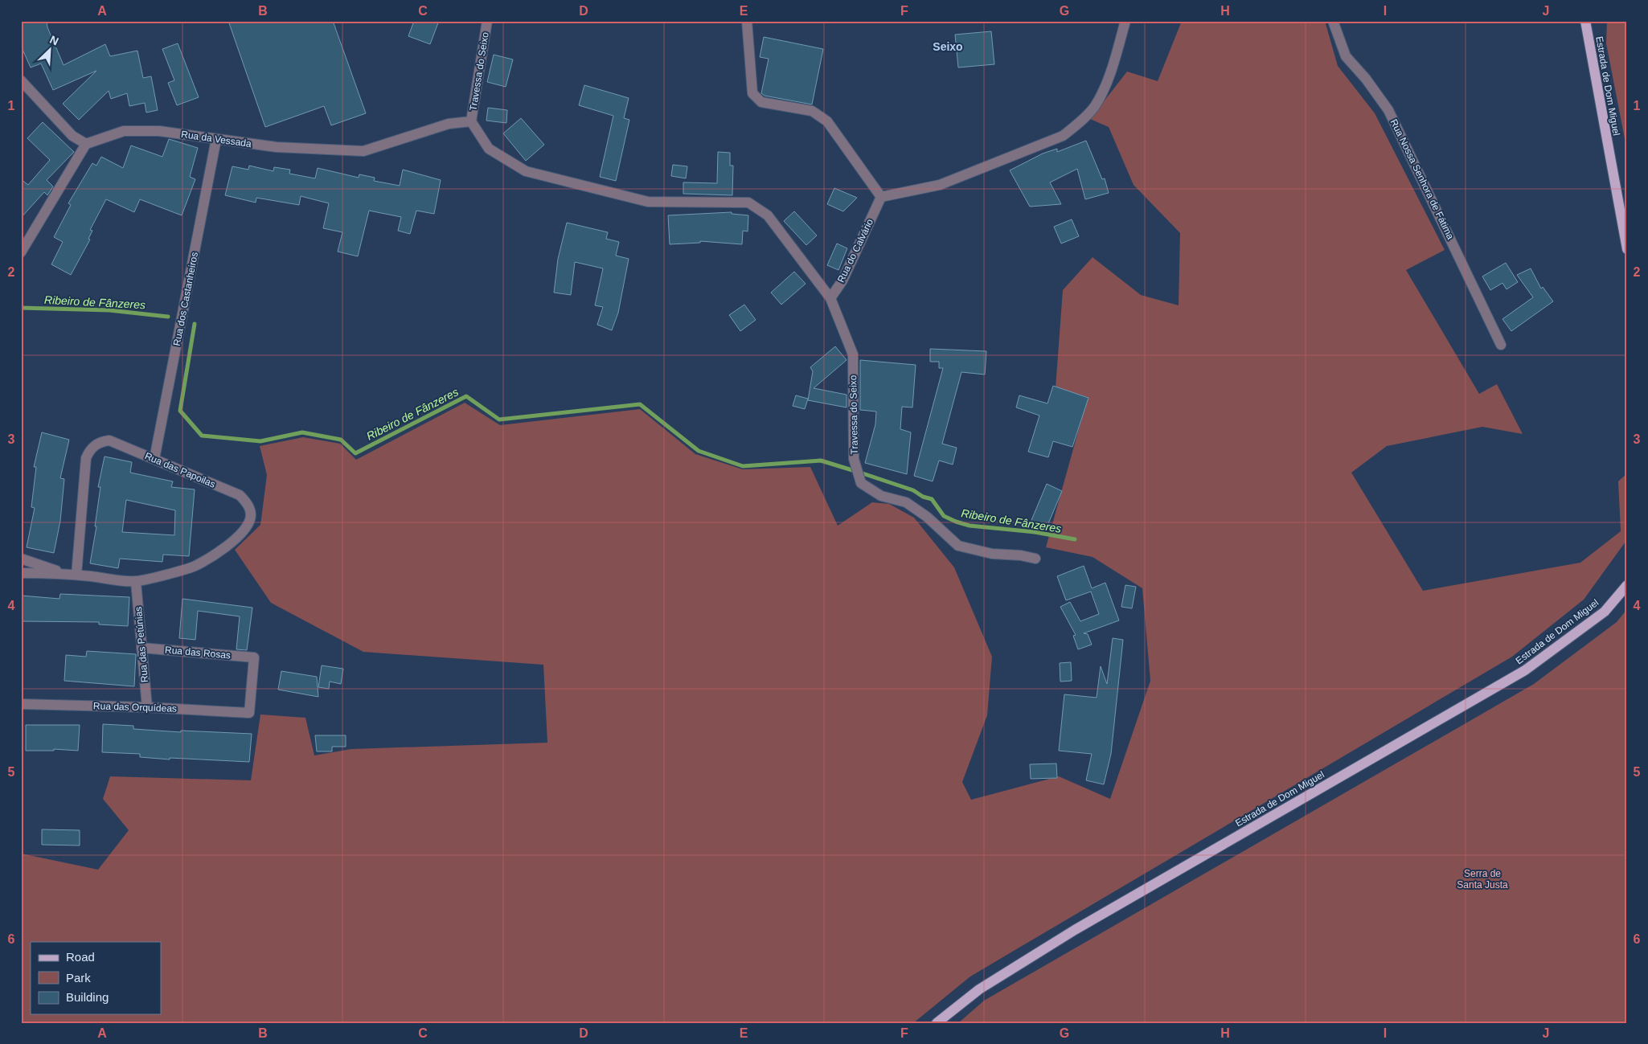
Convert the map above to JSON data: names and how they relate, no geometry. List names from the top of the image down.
{
  "streets": {
    "main road": ["Estrada de Dom Miguel"],
    "street": [
      "Travessa do Seixo",
      "Rua da Vessada",
      "Rua Nossa Senhora de Fátima",
      "Rua do Calvário",
      "Rua dos Castanheiros",
      "Rua das Papoilas",
      "Rua das Petúnias",
      "Rua das Rosas",
      "Rua das Orquídeas"
    ]
  },
  "crossings": [
    ["Travessa do Seixo", "Rua da Vessada"],
    ["Travessa do Seixo", "Rua do Calvário"],
    ["Rua da Vessada", "Rua dos Castanheiros"],
    ["Rua dos Castanheiros", "Rua das Papoilas"],
    ["Rua das Papoilas", "Rua das Petúnias"],
    ["Rua das Petúnias", "Rua das Rosas"],
    ["Rua das Petúnias", "Rua das Orquídeas"],
    ["Rua das Rosas", "Rua das Orquídeas"]
  ],
  "districts": ["Seixo"],
  "water": ["Ribeiro de Fânzeres"],
  "parks": ["Serra de Santa Justa"],
  "legend": ["Road", "Park", "Building"],
  "north": "top right",
  "grid": {
    "columns": [
      "A",
      "B",
      "C",
      "D",
      "E",
      "F",
      "G",
      "H",
      "I",
      "J"
    ],
    "rows": [
      "1",
      "2",
      "3",
      "4",
      "5",
      "6"
    ]
  }
}
